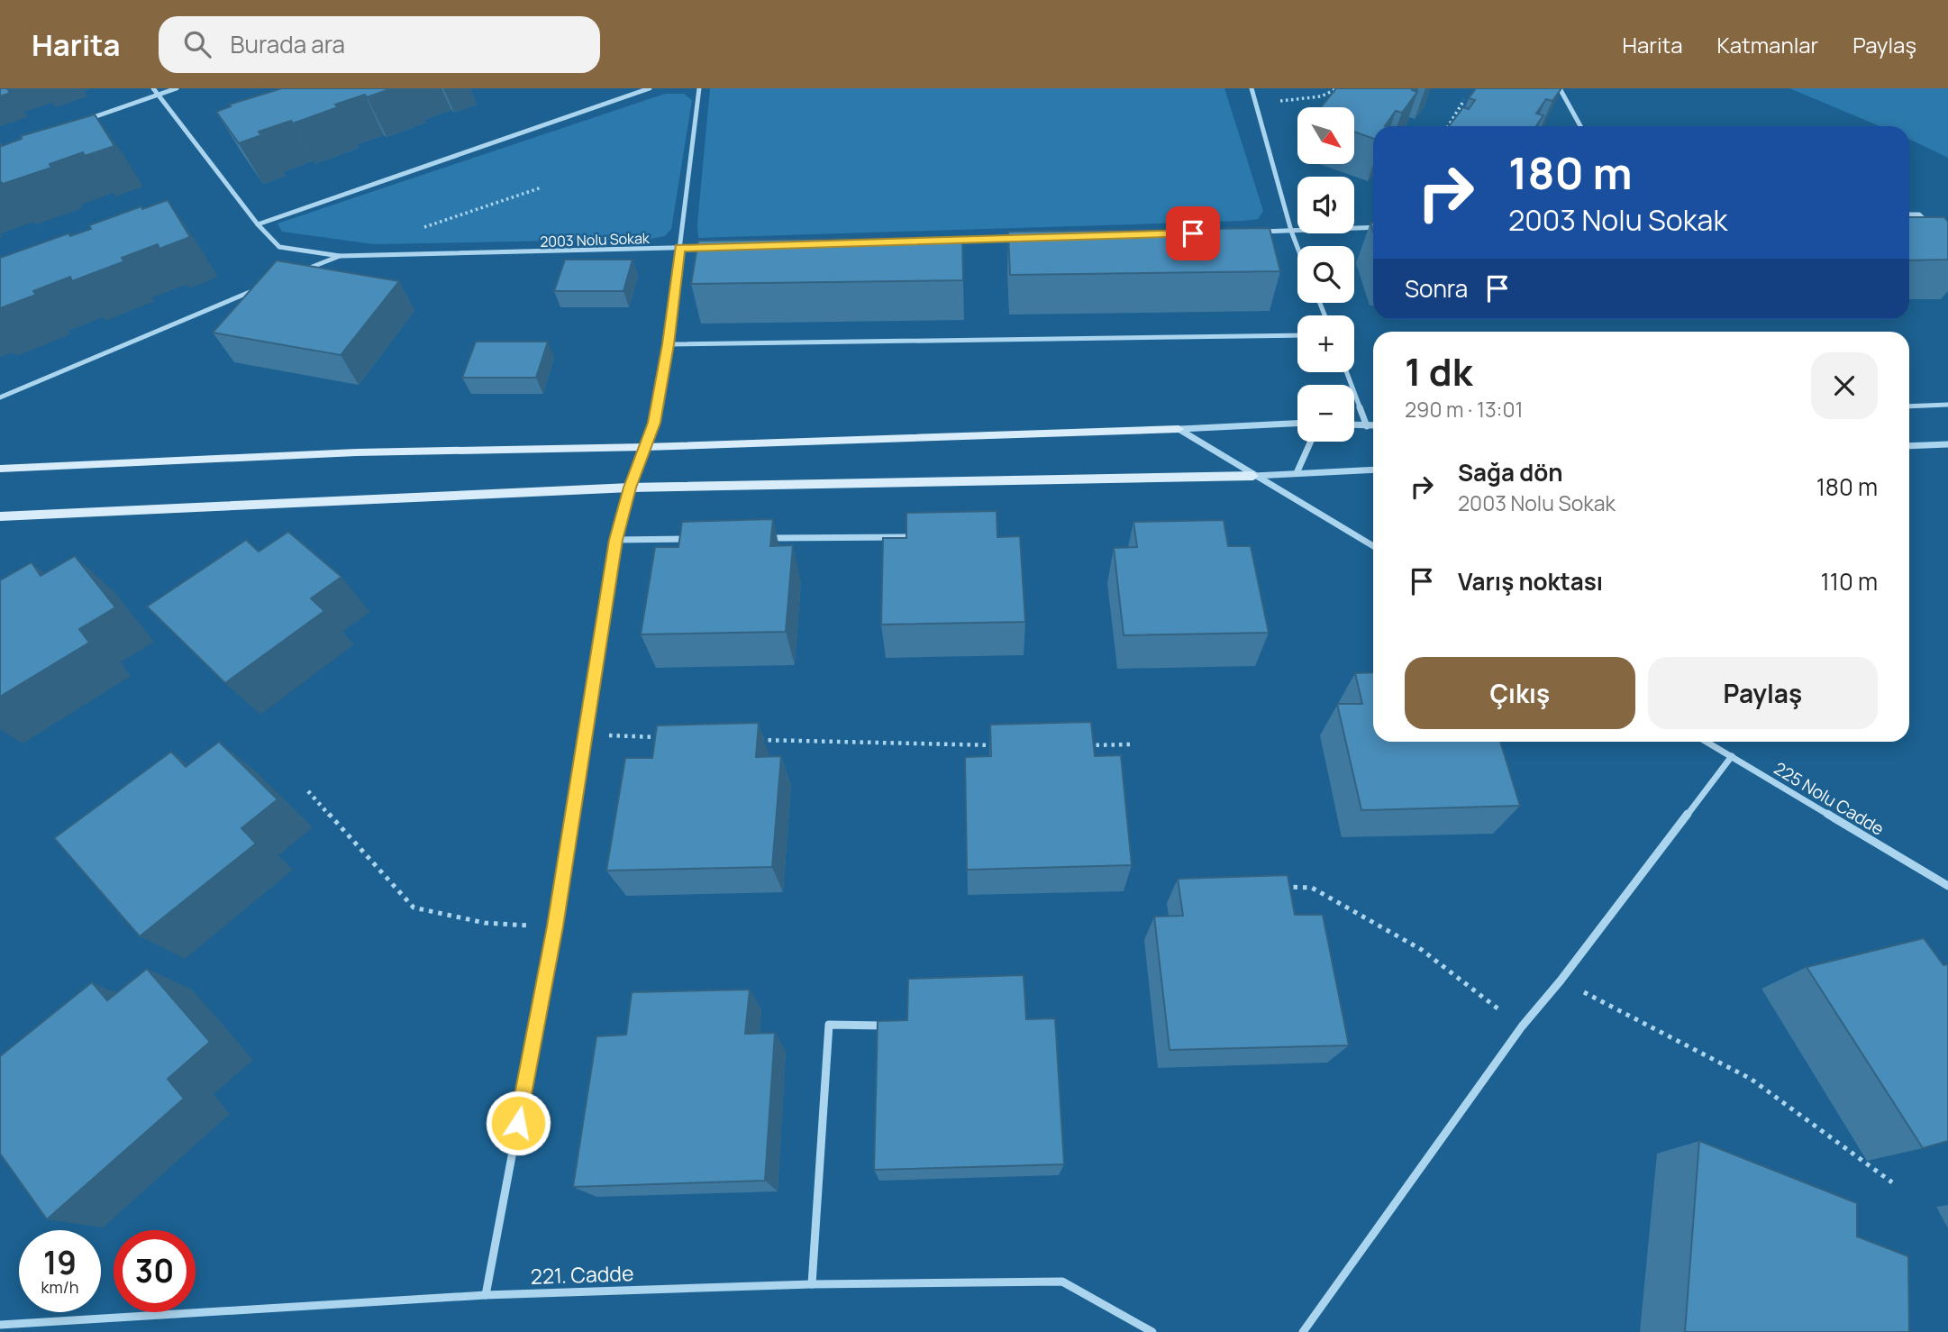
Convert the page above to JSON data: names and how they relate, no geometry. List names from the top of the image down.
{
  "streets": {
    "street": ["2003 Nolu Sokak", "225 Nolu Cadde", "221. Cadde"]
  },
  "north": "bottom right",
  "page": {
    "header": "Harita",
    "search": "Burada ara",
    "nav": ["Harita", "Katmanlar", "Paylaş"],
    "map_buttons": ["+", "−"],
    "turn": ["180 m", "2003 Nolu Sokak"],
    "then": "Sonra",
    "heading": ["1 dk", "290 m · 13:01"],
    "list": [
      {
        "name": "Sağa dön",
        "note": "2003 Nolu Sokak",
        "value": "180 m"
      },
      {
        "name": "Varış noktası",
        "value": "110 m"
      }
    ],
    "buttons": ["Çıkış", "Paylaş"],
    "speed": "19 km/h",
    "limit": "30"
  }
}
